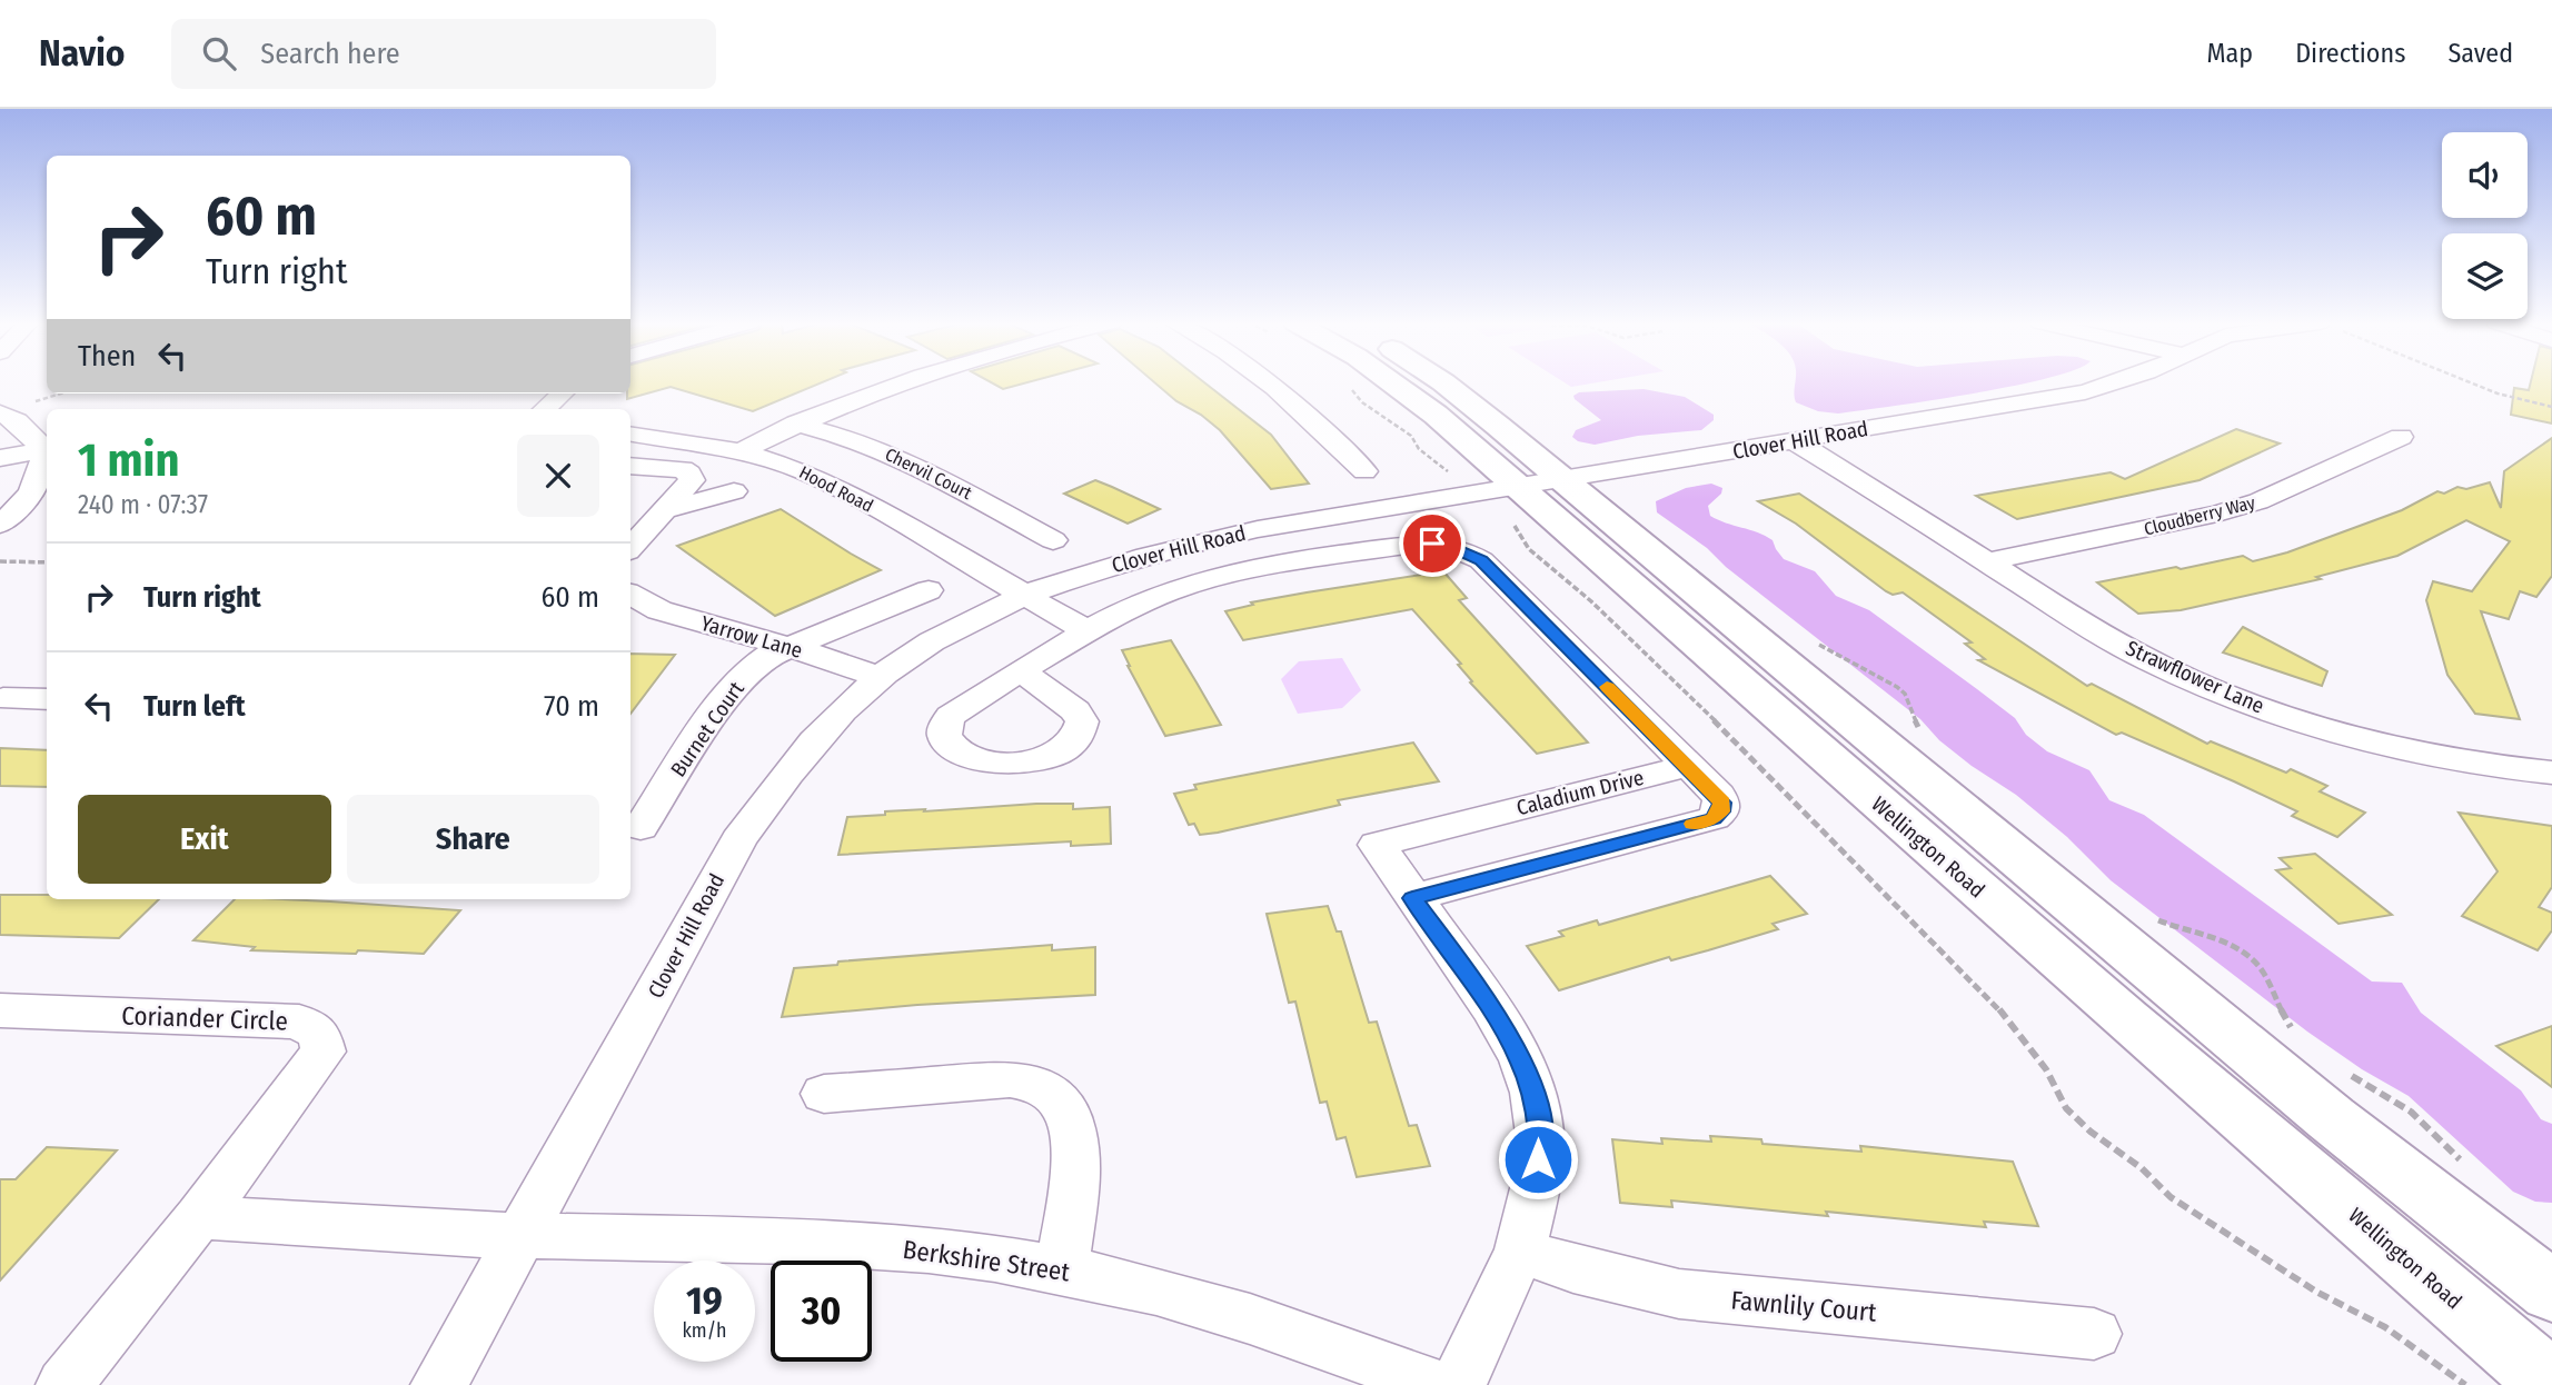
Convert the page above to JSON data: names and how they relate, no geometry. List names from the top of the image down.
{
  "streets": {
    "main road": ["Wellington Road"],
    "street": [
      "Clover Hill Road",
      "Chervil Court",
      "Hood Road",
      "Cloudberry Way",
      "Yarrow Lane",
      "Strawflower Lane",
      "Burnet Court",
      "Caladium Drive",
      "Coriander Circle",
      "Berkshire Street",
      "Fawnlily Court"
    ]
  },
  "crossings": [
    ["Clover Hill Road", "Hood Road"],
    ["Clover Hill Road", "Yarrow Lane"],
    ["Clover Hill Road", "Strawflower Lane"],
    ["Clover Hill Road", "Wellington Road"],
    ["Clover Hill Road", "Berkshire Street"],
    ["Cloudberry Way", "Strawflower Lane"],
    ["Yarrow Lane", "Burnet Court"],
    ["Caladium Drive", "Fawnlily Court"]
  ],
  "page": {
    "header": "Navio",
    "search": "Search here",
    "nav": ["Map", "Directions", "Saved"],
    "turn": ["60 m", "Turn right"],
    "then": "Then",
    "heading": ["1 min", "240 m · 07:37"],
    "list": [
      {
        "name": "Turn right",
        "value": "60 m"
      },
      {
        "name": "Turn left",
        "value": "70 m"
      }
    ],
    "buttons": ["Exit", "Share"],
    "speed": "19 km/h",
    "limit": "30"
  }
}
